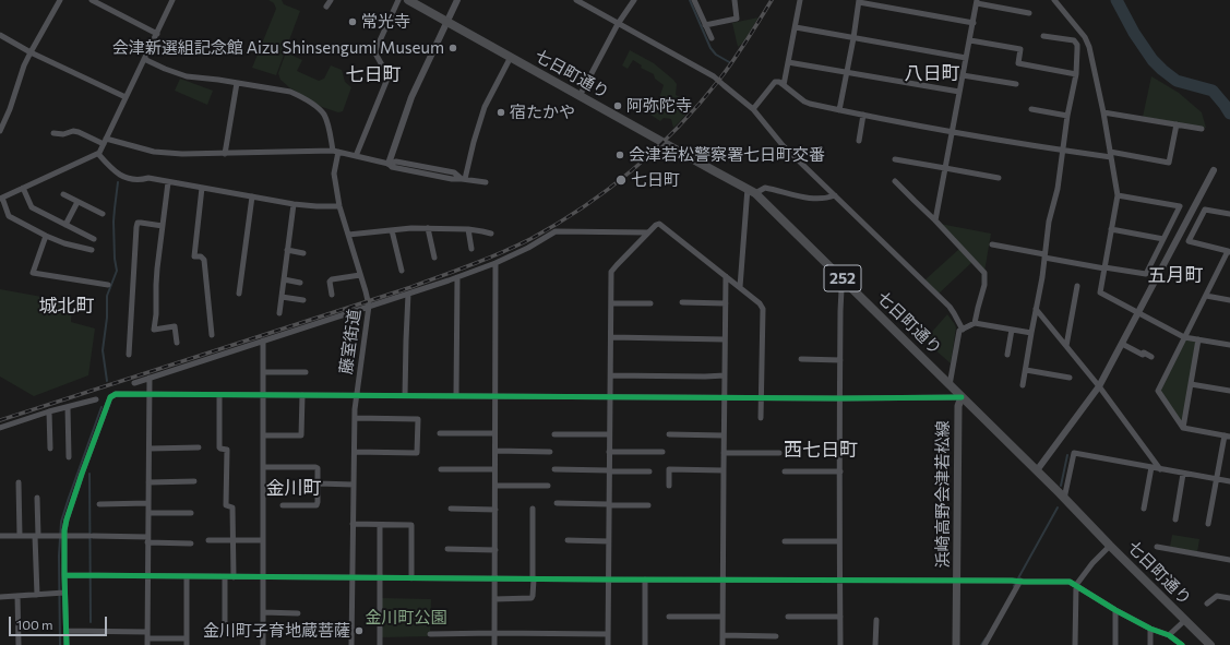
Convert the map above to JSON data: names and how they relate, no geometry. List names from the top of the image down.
{
  "streets": {
    "highway": ["七日町通り", "252"],
    "main road": ["浜崎高野会津若松線"],
    "street": ["藤室街道"]
  },
  "crossings": [
    ["七日町通り", "浜崎高野会津若松線"]
  ],
  "districts": [
    "八日町",
    "七日町",
    "五月町",
    "城北町",
    "西七日町",
    "金川町"
  ],
  "parks": ["金川町公園"],
  "places": [
    "常光寺",
    "会津新選組記念館 Aizu Shinsengumi Museum",
    "阿弥陀寺",
    "宿たかや",
    "会津若松警察署七日町交番",
    "七日町",
    "金川町子育地蔵菩薩"
  ],
  "scale_bar": "100 m"
}
